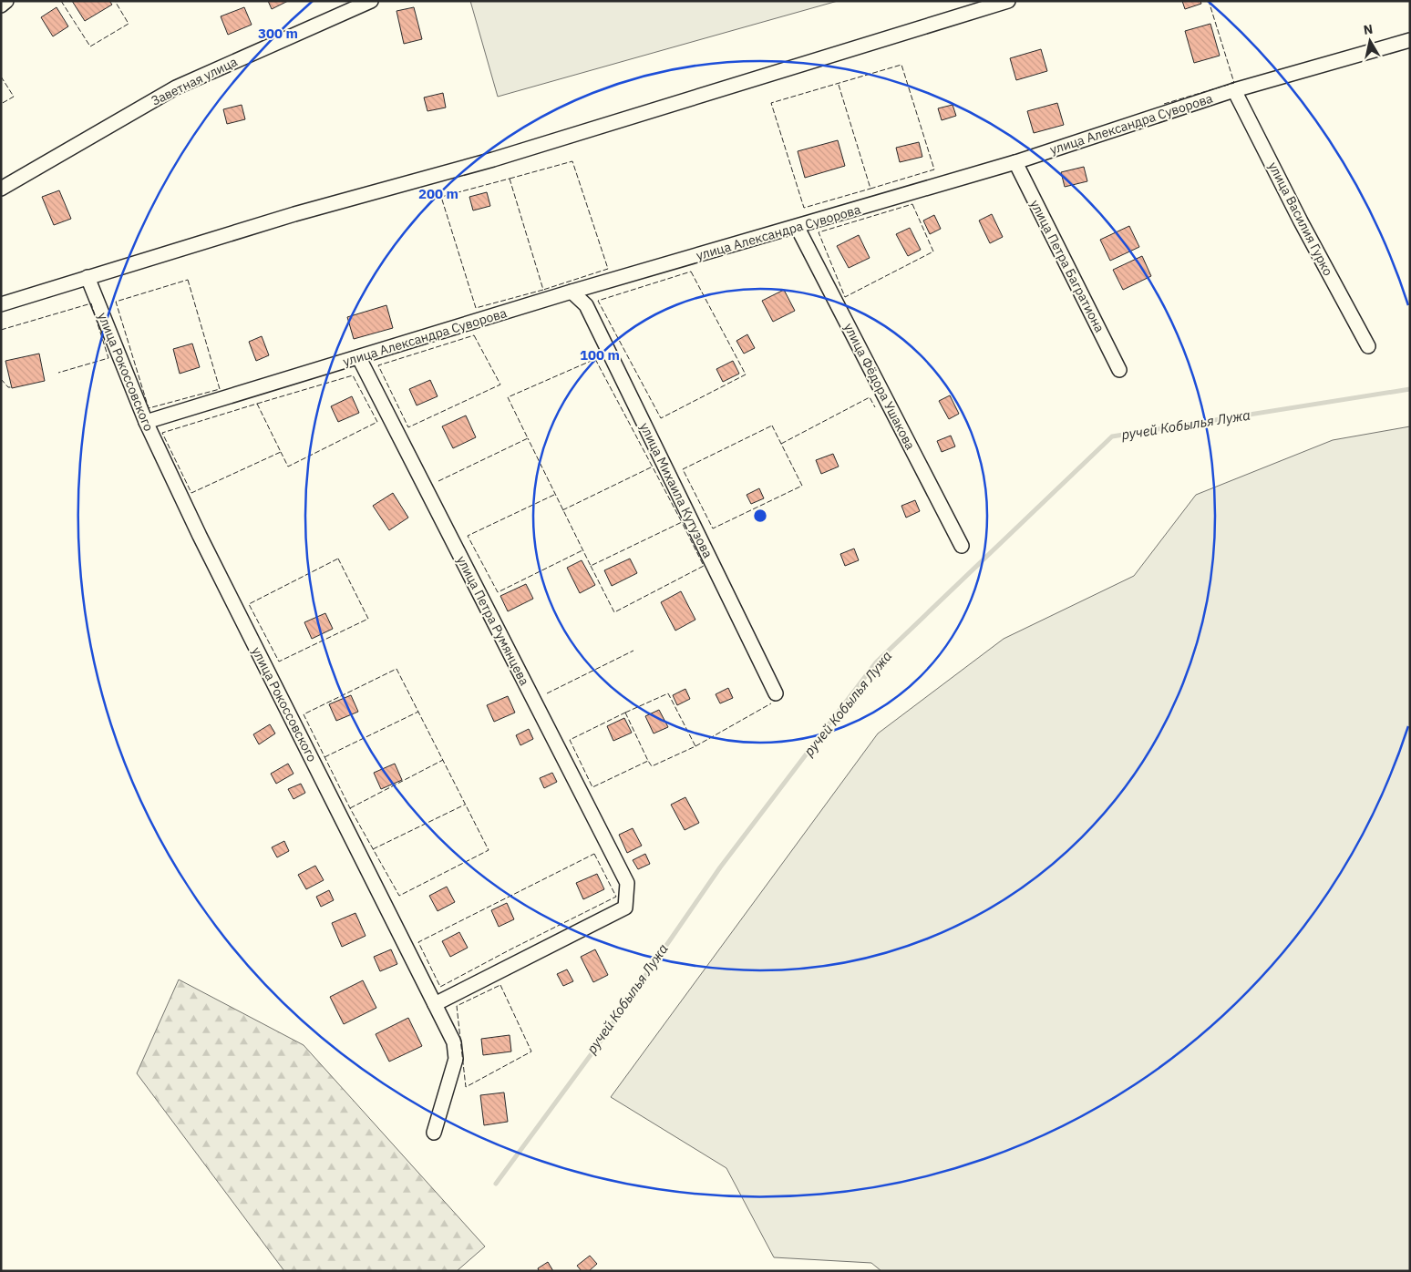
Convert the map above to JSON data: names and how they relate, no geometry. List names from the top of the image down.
{
  "streets": {
    "street": [
      "Заветная улица",
      "улица Александра Суворова",
      "улица Василия Гурко",
      "улица Петра Багратиона",
      "улица Рокоссовского",
      "улица Фёдора Ушакова",
      "улица Михаила Кутузова",
      "улица Петра Румянцева"
    ]
  },
  "crossings": [
    ["улица Александра Суворова", "улица Василия Гурко"],
    ["улица Александра Суворова", "улица Петра Багратиона"],
    ["улица Александра Суворова", "улица Рокоссовского"],
    ["улица Александра Суворова", "улица Фёдора Ушакова"],
    ["улица Александра Суворова", "улица Михаила Кутузова"],
    ["улица Александра Суворова", "улица Петра Румянцева"],
    ["улица Рокоссовского", "улица Петра Румянцева"]
  ],
  "water": ["ручей Кобылья Лужа"],
  "north": "top",
  "rings": ["300 m", "200 m", "100 m"]
}
